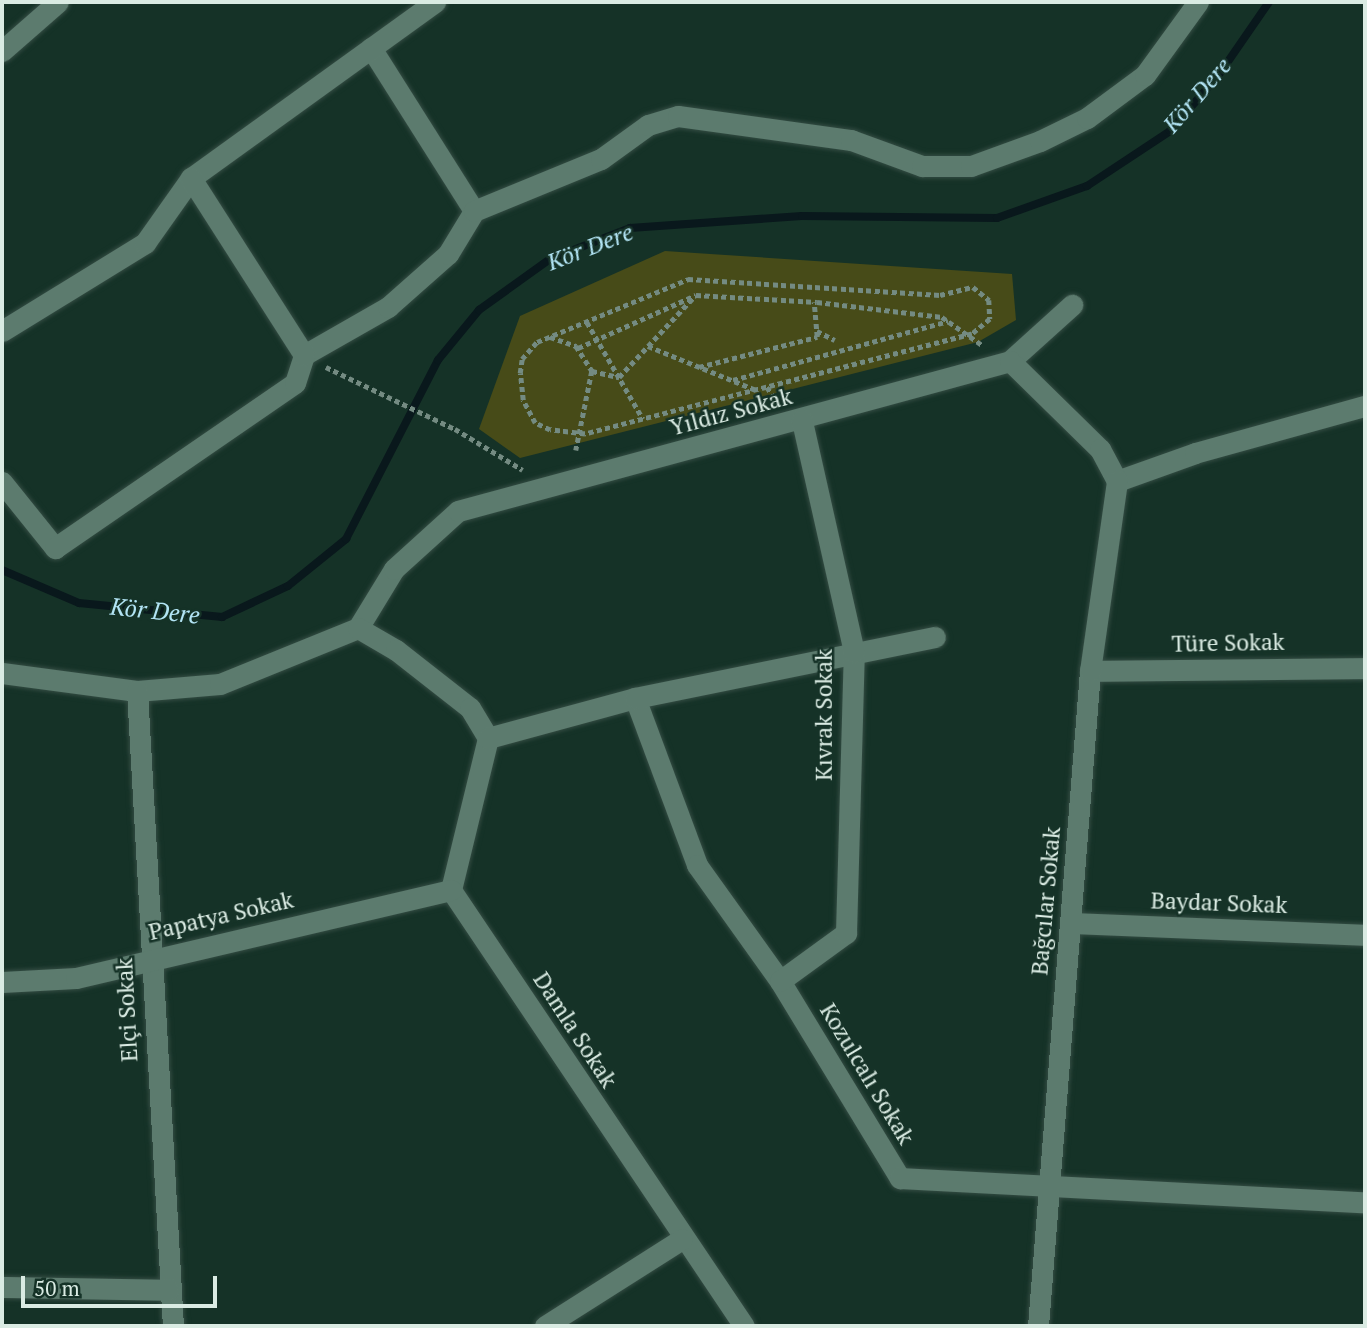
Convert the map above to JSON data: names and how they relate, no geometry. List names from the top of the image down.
{
  "streets": {
    "street": [
      "Yıldız Sokak",
      "Türe Sokak",
      "Kıvrak Sokak",
      "Bağcılar Sokak",
      "Baydar Sokak",
      "Papatya Sokak",
      "Elçi Sokak",
      "Damla Sokak",
      "Kozulcalı Sokak"
    ]
  },
  "crossings": [
    ["Yıldız Sokak", "Kıvrak Sokak"],
    ["Türe Sokak", "Bağcılar Sokak"],
    ["Kıvrak Sokak", "Kozulcalı Sokak"],
    ["Bağcılar Sokak", "Baydar Sokak"],
    ["Bağcılar Sokak", "Kozulcalı Sokak"],
    ["Papatya Sokak", "Elçi Sokak"],
    ["Papatya Sokak", "Damla Sokak"]
  ],
  "water": ["Kör Dere"],
  "scale_bar": "50 m"
}
